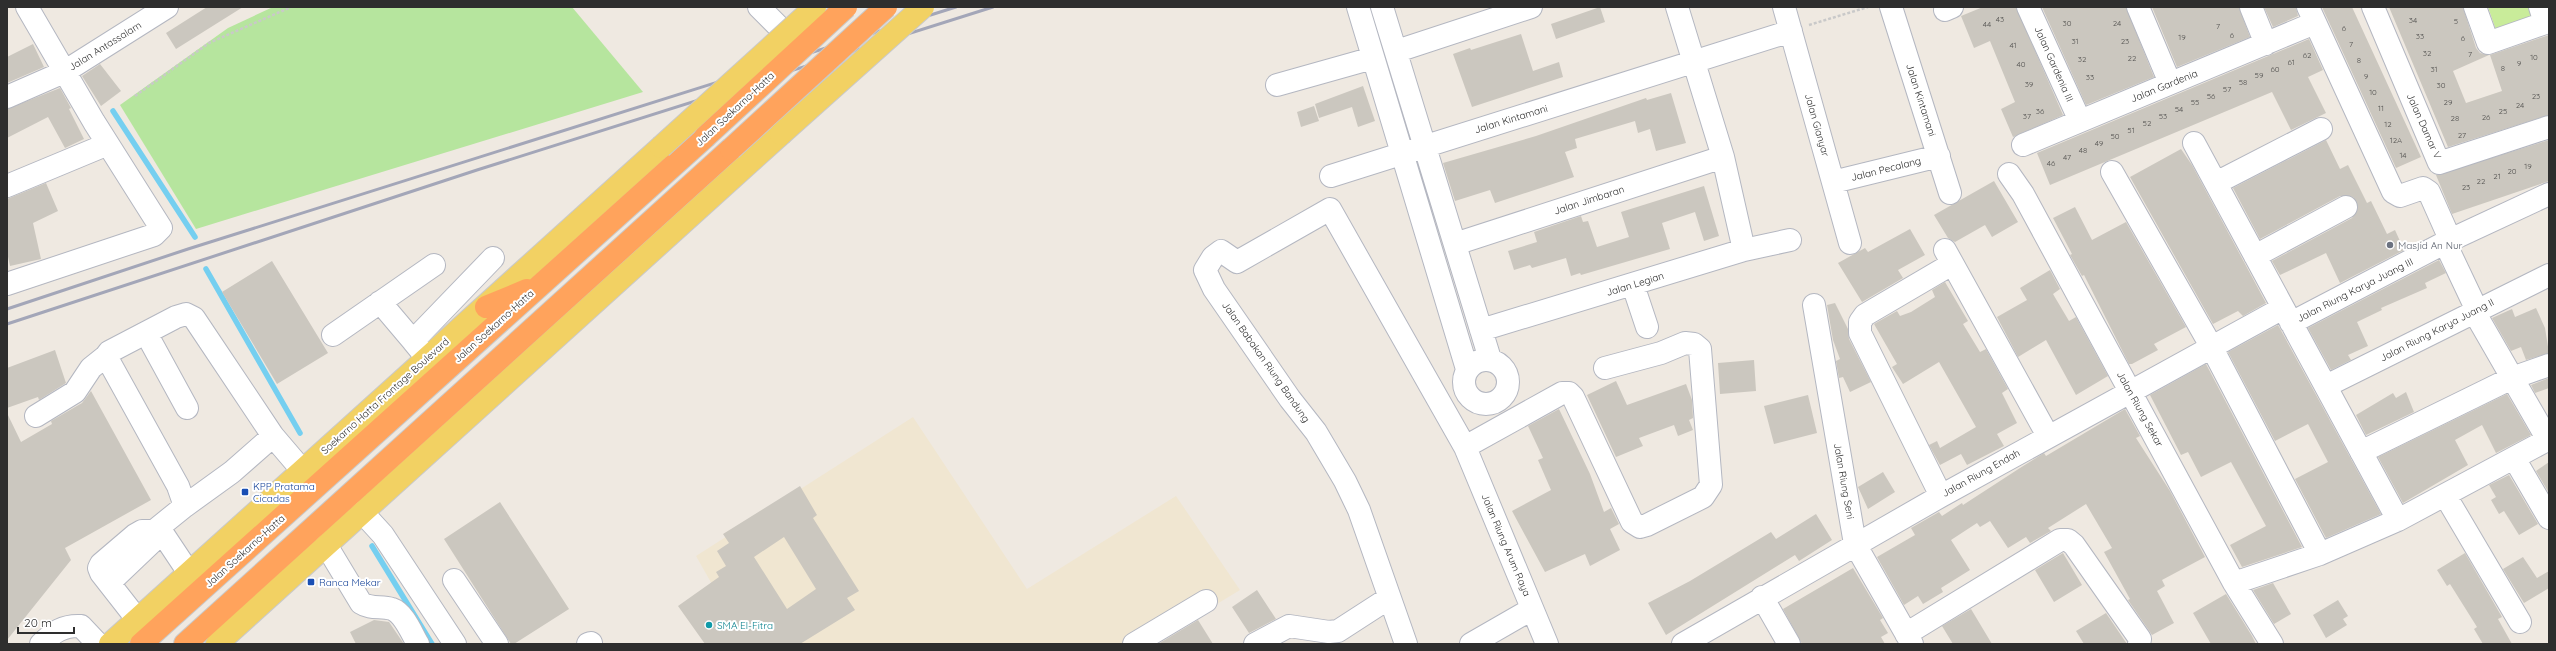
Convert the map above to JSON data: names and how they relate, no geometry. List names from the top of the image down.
{
  "streets": {
    "highway": ["Jalan Soekarno-Hatta"],
    "main road": ["Soekarno Hatta Frontage Boulevard"],
    "street": [
      "Jalan Antassalam",
      "Jalan Gardenia III",
      "Jalan Gardenia",
      "Jalan Kintamani",
      "Jalan Gianyar",
      "Jalan Damar V",
      "Jalan Pecalang",
      "Jalan Jimbaran",
      "Jalan Legian",
      "Jalan Riung Karya Juang III",
      "Jalan Riung Karya Juang II",
      "Jalan Babakan Riung Bandung",
      "Jalan Riung Sekar",
      "Jalan Riung Endah",
      "Jalan Riung Seni",
      "Jalan Riung Arum Raya"
    ]
  },
  "crossings": [
    ["Jalan Gardenia III", "Jalan Gardenia"],
    ["Jalan Kintamani", "Jalan Gianyar"],
    ["Jalan Kintamani", "Jalan Pecalang"],
    ["Jalan Soekarno-Hatta", "Soekarno Hatta Frontage Boulevard"],
    ["Jalan Gianyar", "Jalan Pecalang"],
    ["Jalan Riung Karya Juang III", "Jalan Riung Endah"],
    ["Jalan Babakan Riung Bandung", "Jalan Riung Arum Raya"],
    ["Jalan Riung Sekar", "Jalan Riung Endah"],
    ["Jalan Riung Endah", "Jalan Riung Seni"]
  ],
  "places": {
    "other": ["Masjid An Nur", "SMA El-Fitra"],
    "transit": ["KPP Pratama Cicadas", "Ranca Mekar"]
  },
  "house_numbers": [
    "43",
    "34",
    "5",
    "30",
    "24",
    "44",
    "7",
    "6",
    "6",
    "33",
    "19",
    "6",
    "31",
    "23",
    "7",
    "41",
    "32",
    "7",
    "62",
    "10",
    "22",
    "32",
    "8",
    "61",
    "9",
    "40",
    "8",
    "60",
    "31",
    "59",
    "9",
    "33",
    "58",
    "39",
    "30",
    "57",
    "10",
    "56",
    "23",
    "55",
    "29",
    "24",
    "11",
    "54",
    "36",
    "25",
    "37",
    "53",
    "26",
    "28",
    "52",
    "12",
    "51",
    "27",
    "50",
    "12A",
    "49",
    "48",
    "14",
    "47",
    "46",
    "19",
    "20",
    "21",
    "22",
    "23"
  ],
  "scale_bar": "20 m"
}
